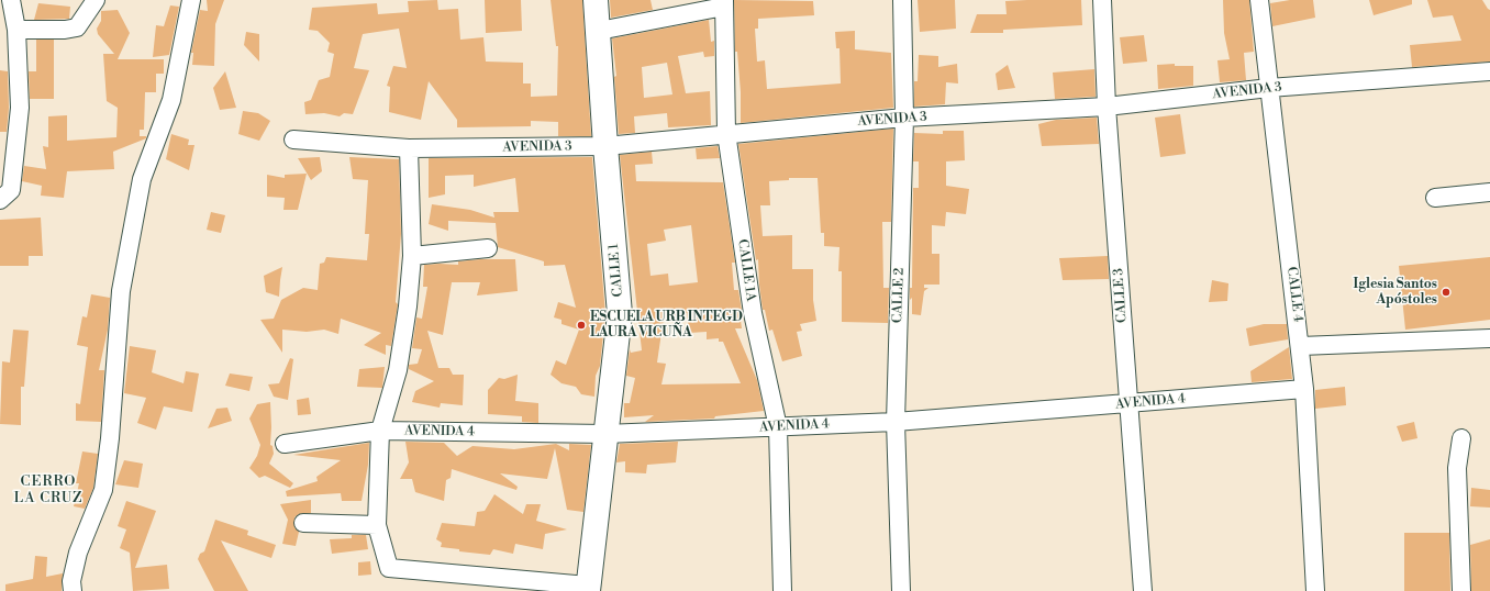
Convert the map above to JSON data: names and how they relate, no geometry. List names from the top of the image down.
{
  "streets": {
    "street": [
      "AVENIDA 3",
      "CALLE 1",
      "CALLE 1A",
      "CALLE 4",
      "CALLE 2",
      "CALLE 3",
      "AVENIDA 4"
    ]
  },
  "crossings": [
    ["AVENIDA 3", "CALLE 1"],
    ["AVENIDA 3", "CALLE 1A"],
    ["AVENIDA 3", "CALLE 4"],
    ["AVENIDA 3", "CALLE 2"],
    ["AVENIDA 3", "CALLE 3"],
    ["CALLE 1", "AVENIDA 4"],
    ["CALLE 1A", "AVENIDA 4"],
    ["CALLE 4", "AVENIDA 4"],
    ["CALLE 2", "AVENIDA 4"],
    ["CALLE 3", "AVENIDA 4"]
  ],
  "districts": ["CERRO LA CRUZ"],
  "places": ["Iglesia Santos Apóstoles", "ESCUELA URB INTEGD LAURA VICUÑA"]
}
